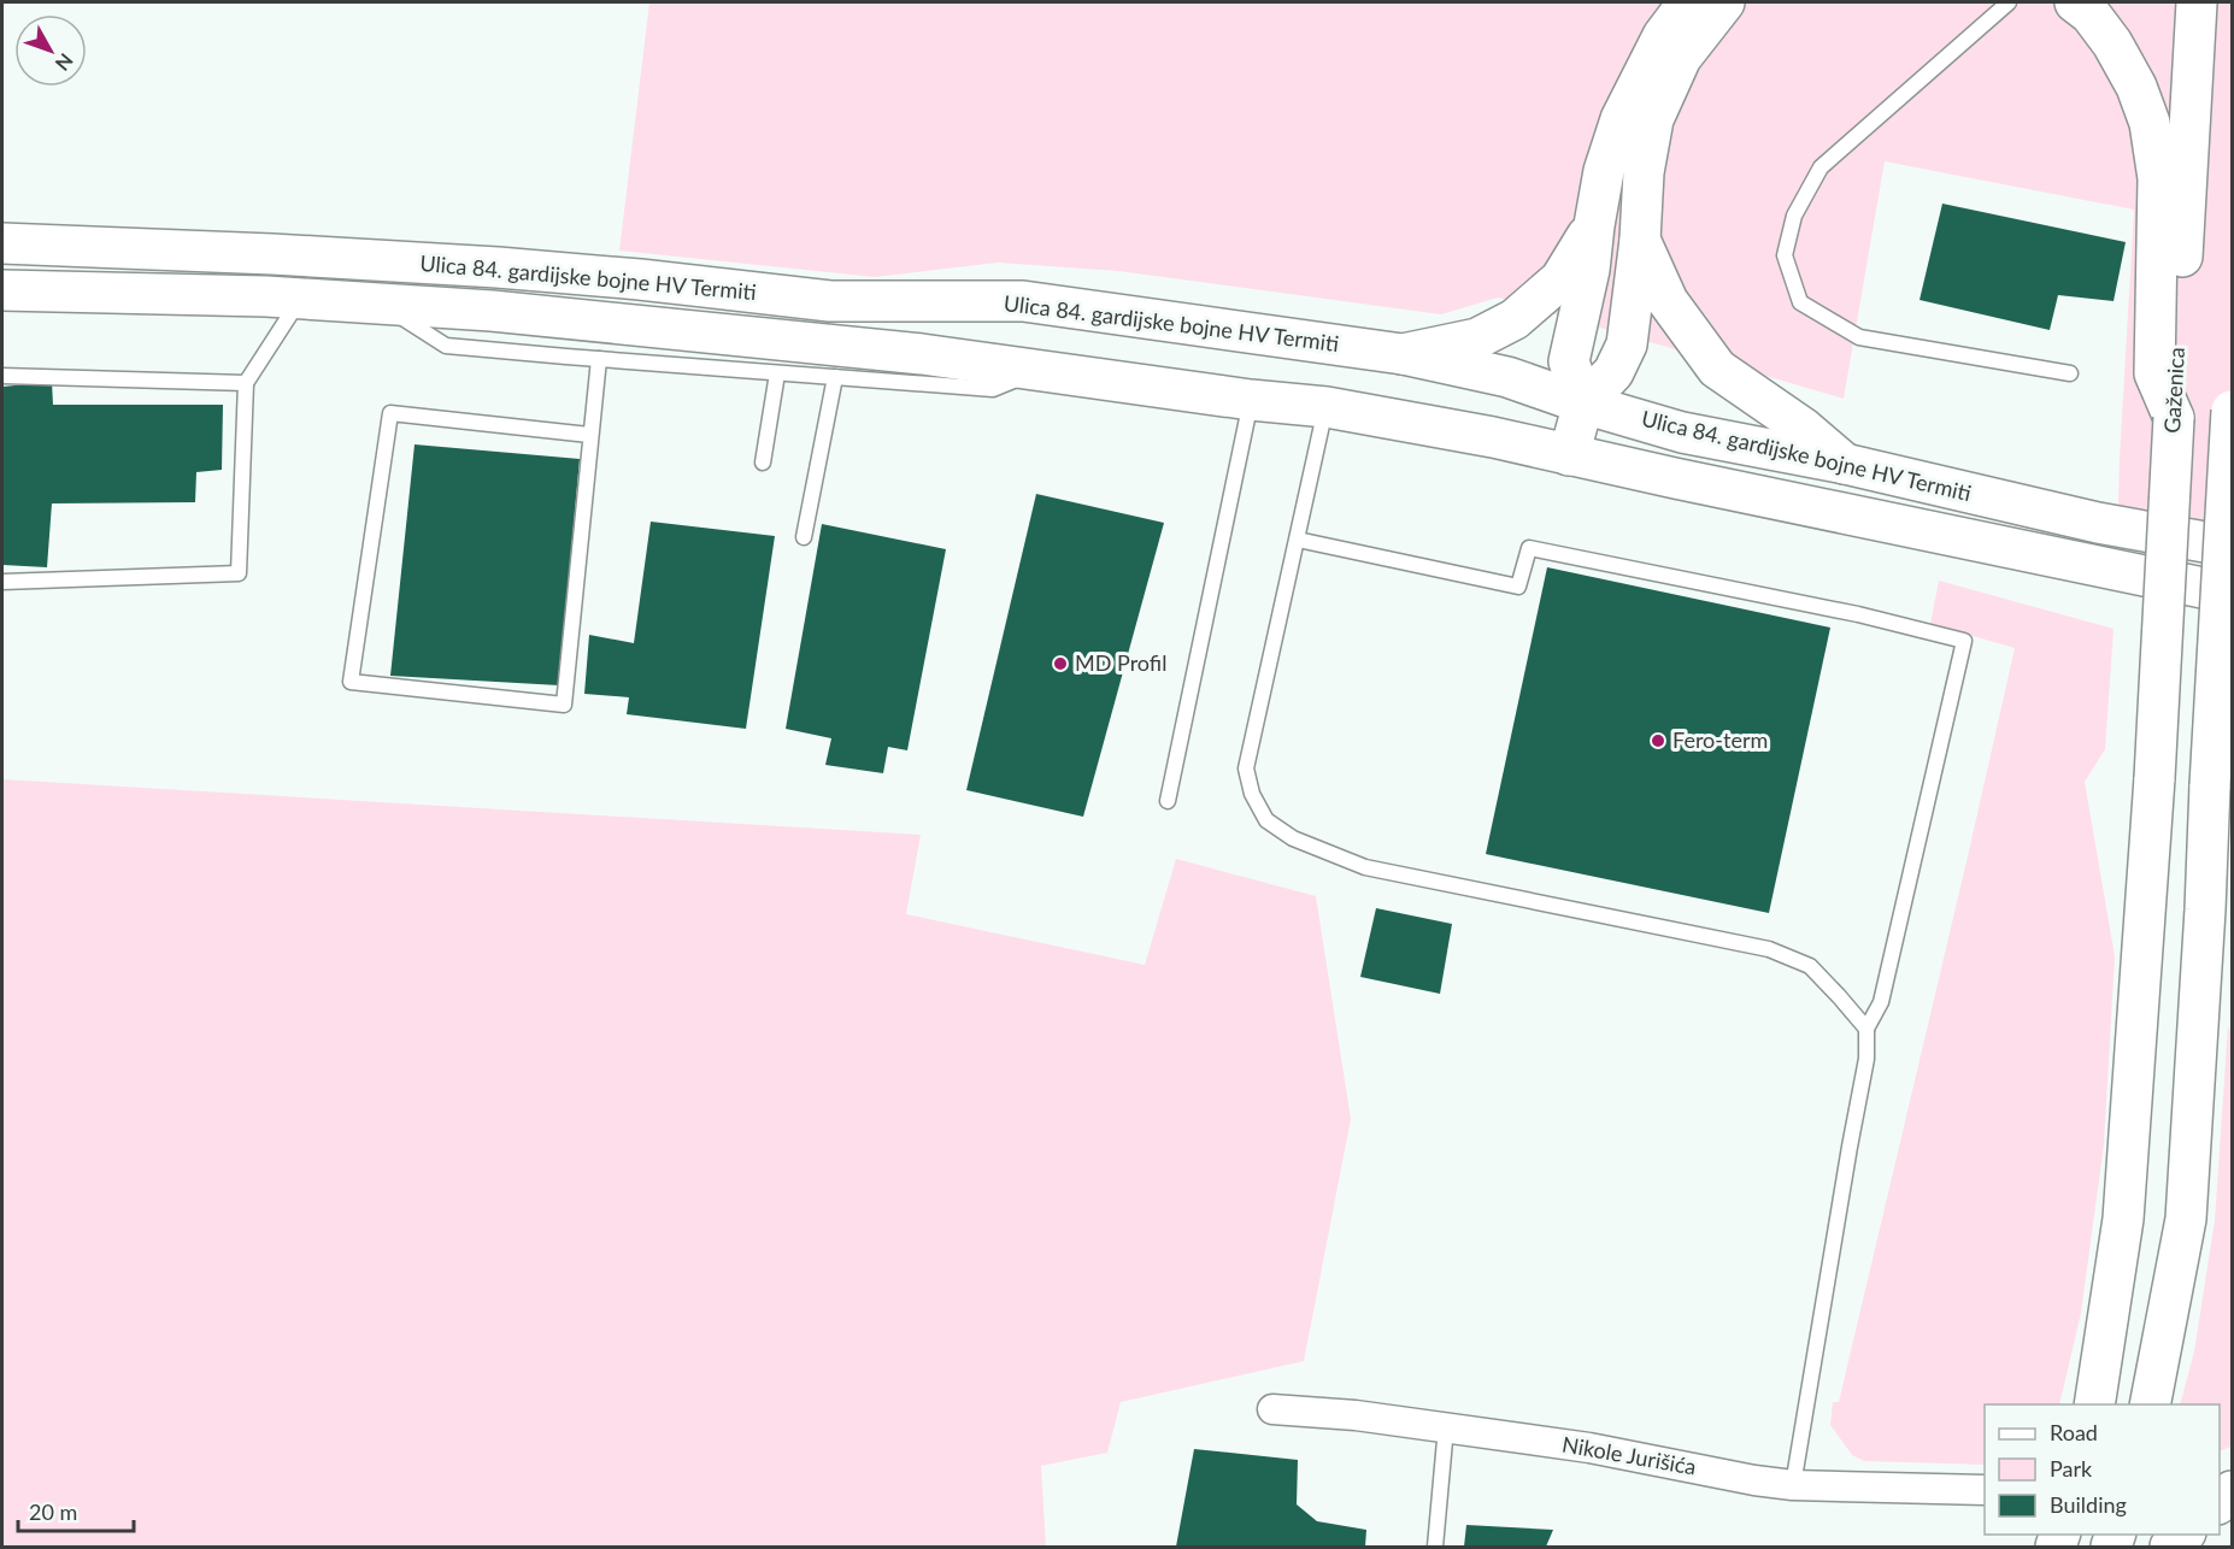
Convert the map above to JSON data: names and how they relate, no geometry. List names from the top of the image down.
{
  "streets": {
    "main road": ["Ulica 84. gardijske bojne HV Termiti", "Gaženica"],
    "street": ["Nikole Jurišića"]
  },
  "places": ["MD Profil", "Fero-term"],
  "legend": ["Road", "Park", "Building"],
  "scale_bar": "20 m",
  "north": "bottom right"
}
